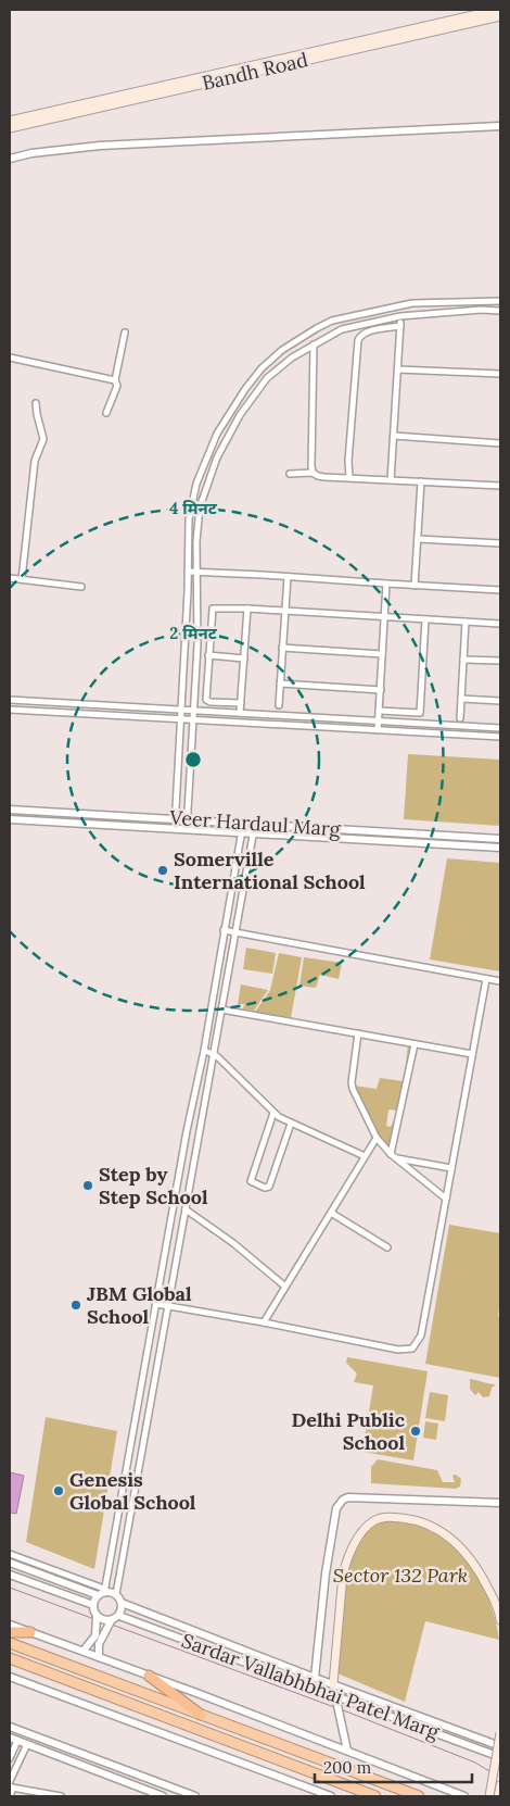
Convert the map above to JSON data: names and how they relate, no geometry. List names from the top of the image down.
{
  "streets": {
    "main road": ["Bandh Road"],
    "street": ["Veer Hardaul Marg", "Sardar Vallabhbhai Patel Marg"]
  },
  "parks": ["Sector 132 Park"],
  "places": [
    "Somerville International School",
    "Step by Step School",
    "JBM Global School",
    "Delhi Public School",
    "Genesis Global School"
  ],
  "scale_bar": "200 m",
  "rings": ["4 मिनट", "2 मिनट"]
}
